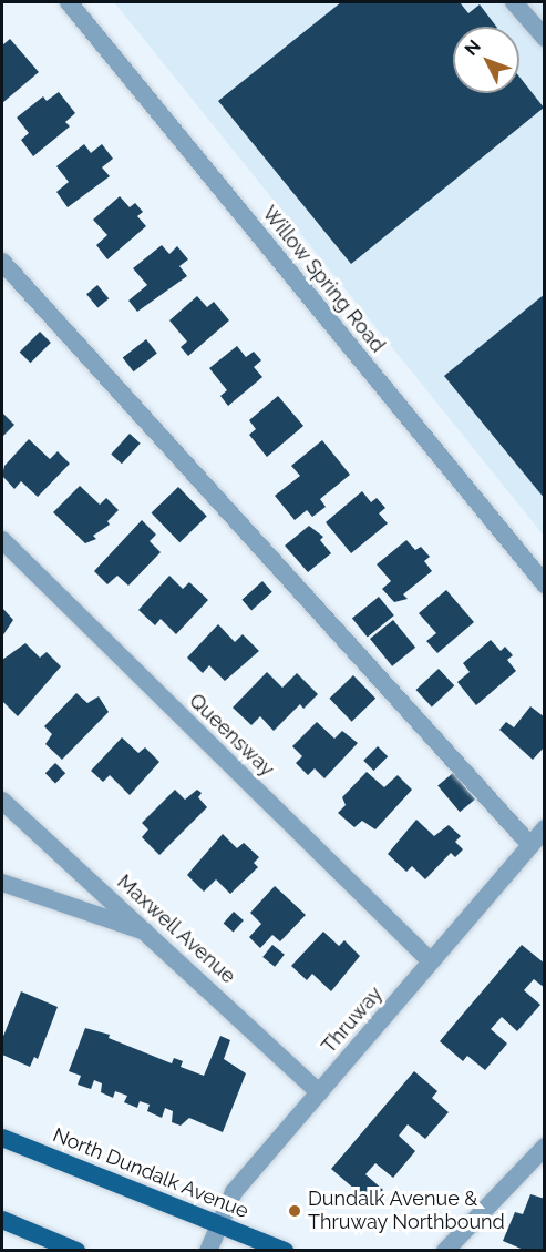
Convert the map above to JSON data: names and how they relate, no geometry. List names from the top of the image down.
{
  "streets": {
    "main road": ["North Dundalk Avenue"],
    "street": [
      "Willow Spring Road",
      "Queensway",
      "Maxwell Avenue",
      "Thruway"
    ]
  },
  "crossings": [
    ["Queensway", "Thruway"],
    ["Maxwell Avenue", "Thruway"],
    ["Thruway", "North Dundalk Avenue"]
  ],
  "places": ["Dundalk Avenue & Thruway Northbound"],
  "north": "top left"
}
